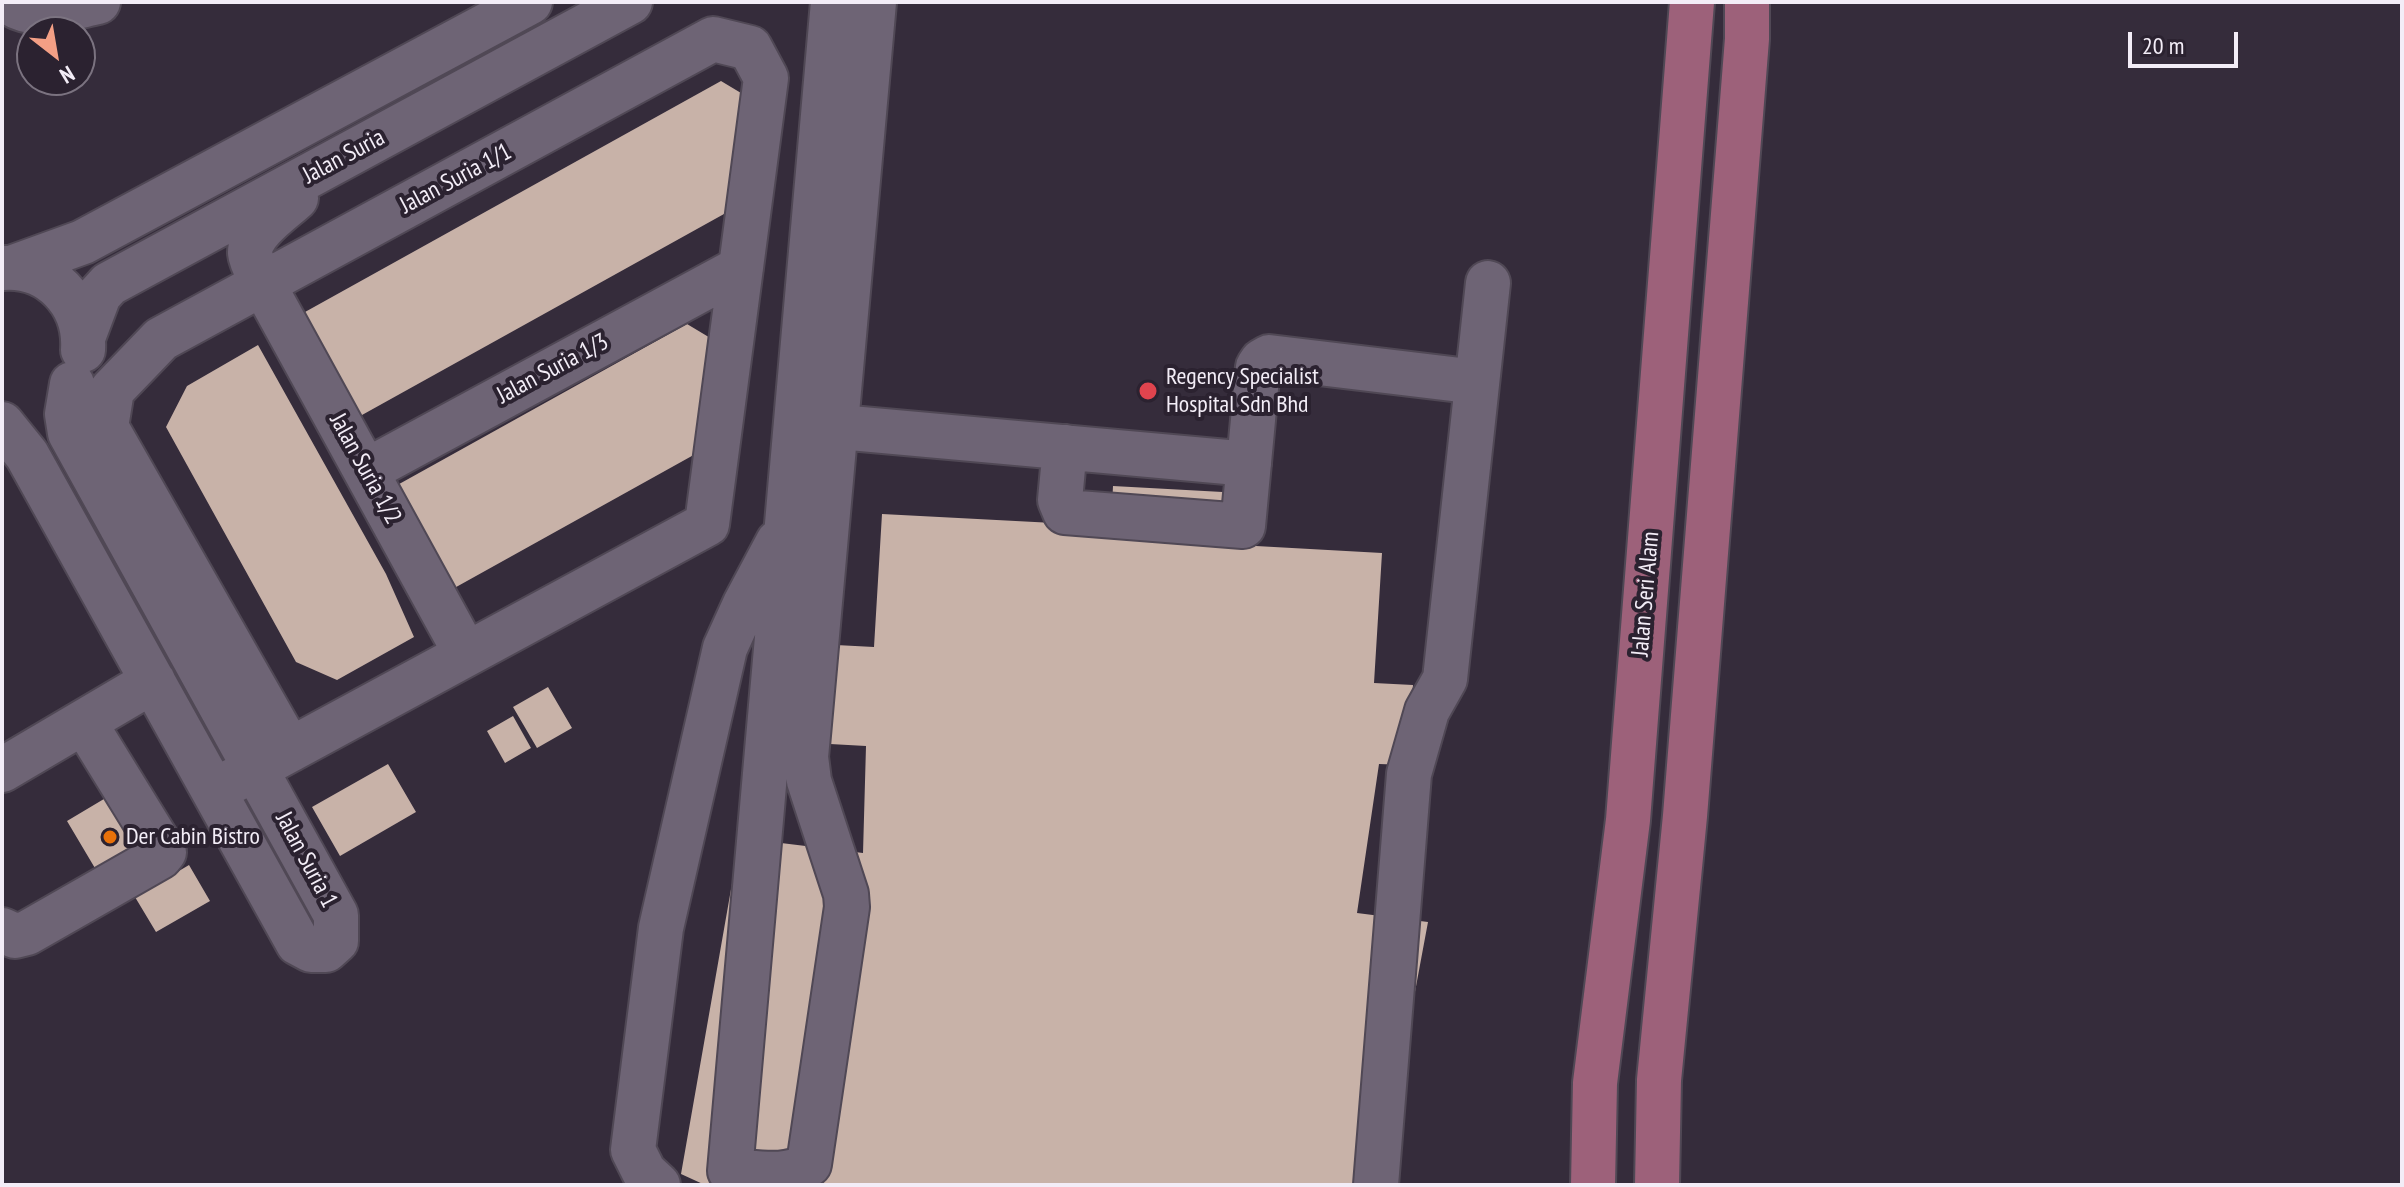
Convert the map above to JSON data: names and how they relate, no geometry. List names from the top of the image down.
{
  "streets": {
    "main road": ["Jalan Seri Alam"],
    "street": [
      "Jalan Suria",
      "Jalan Suria 1/1",
      "Jalan Suria 1/3",
      "Jalan Suria 1/2",
      "Jalan Suria 1"
    ]
  },
  "crossings": [
    ["Jalan Suria", "Jalan Suria 1/2"],
    ["Jalan Suria", "Jalan Suria 1"],
    ["Jalan Suria 1/1", "Jalan Suria 1/3"],
    ["Jalan Suria 1/1", "Jalan Suria 1/2"],
    ["Jalan Suria 1/1", "Jalan Suria 1"],
    ["Jalan Suria 1/3", "Jalan Suria 1/2"]
  ],
  "places": ["Regency Specialist Hospital Sdn Bhd", "Der Cabin Bistro"],
  "scale_bar": "20 m",
  "north": "bottom right"
}
